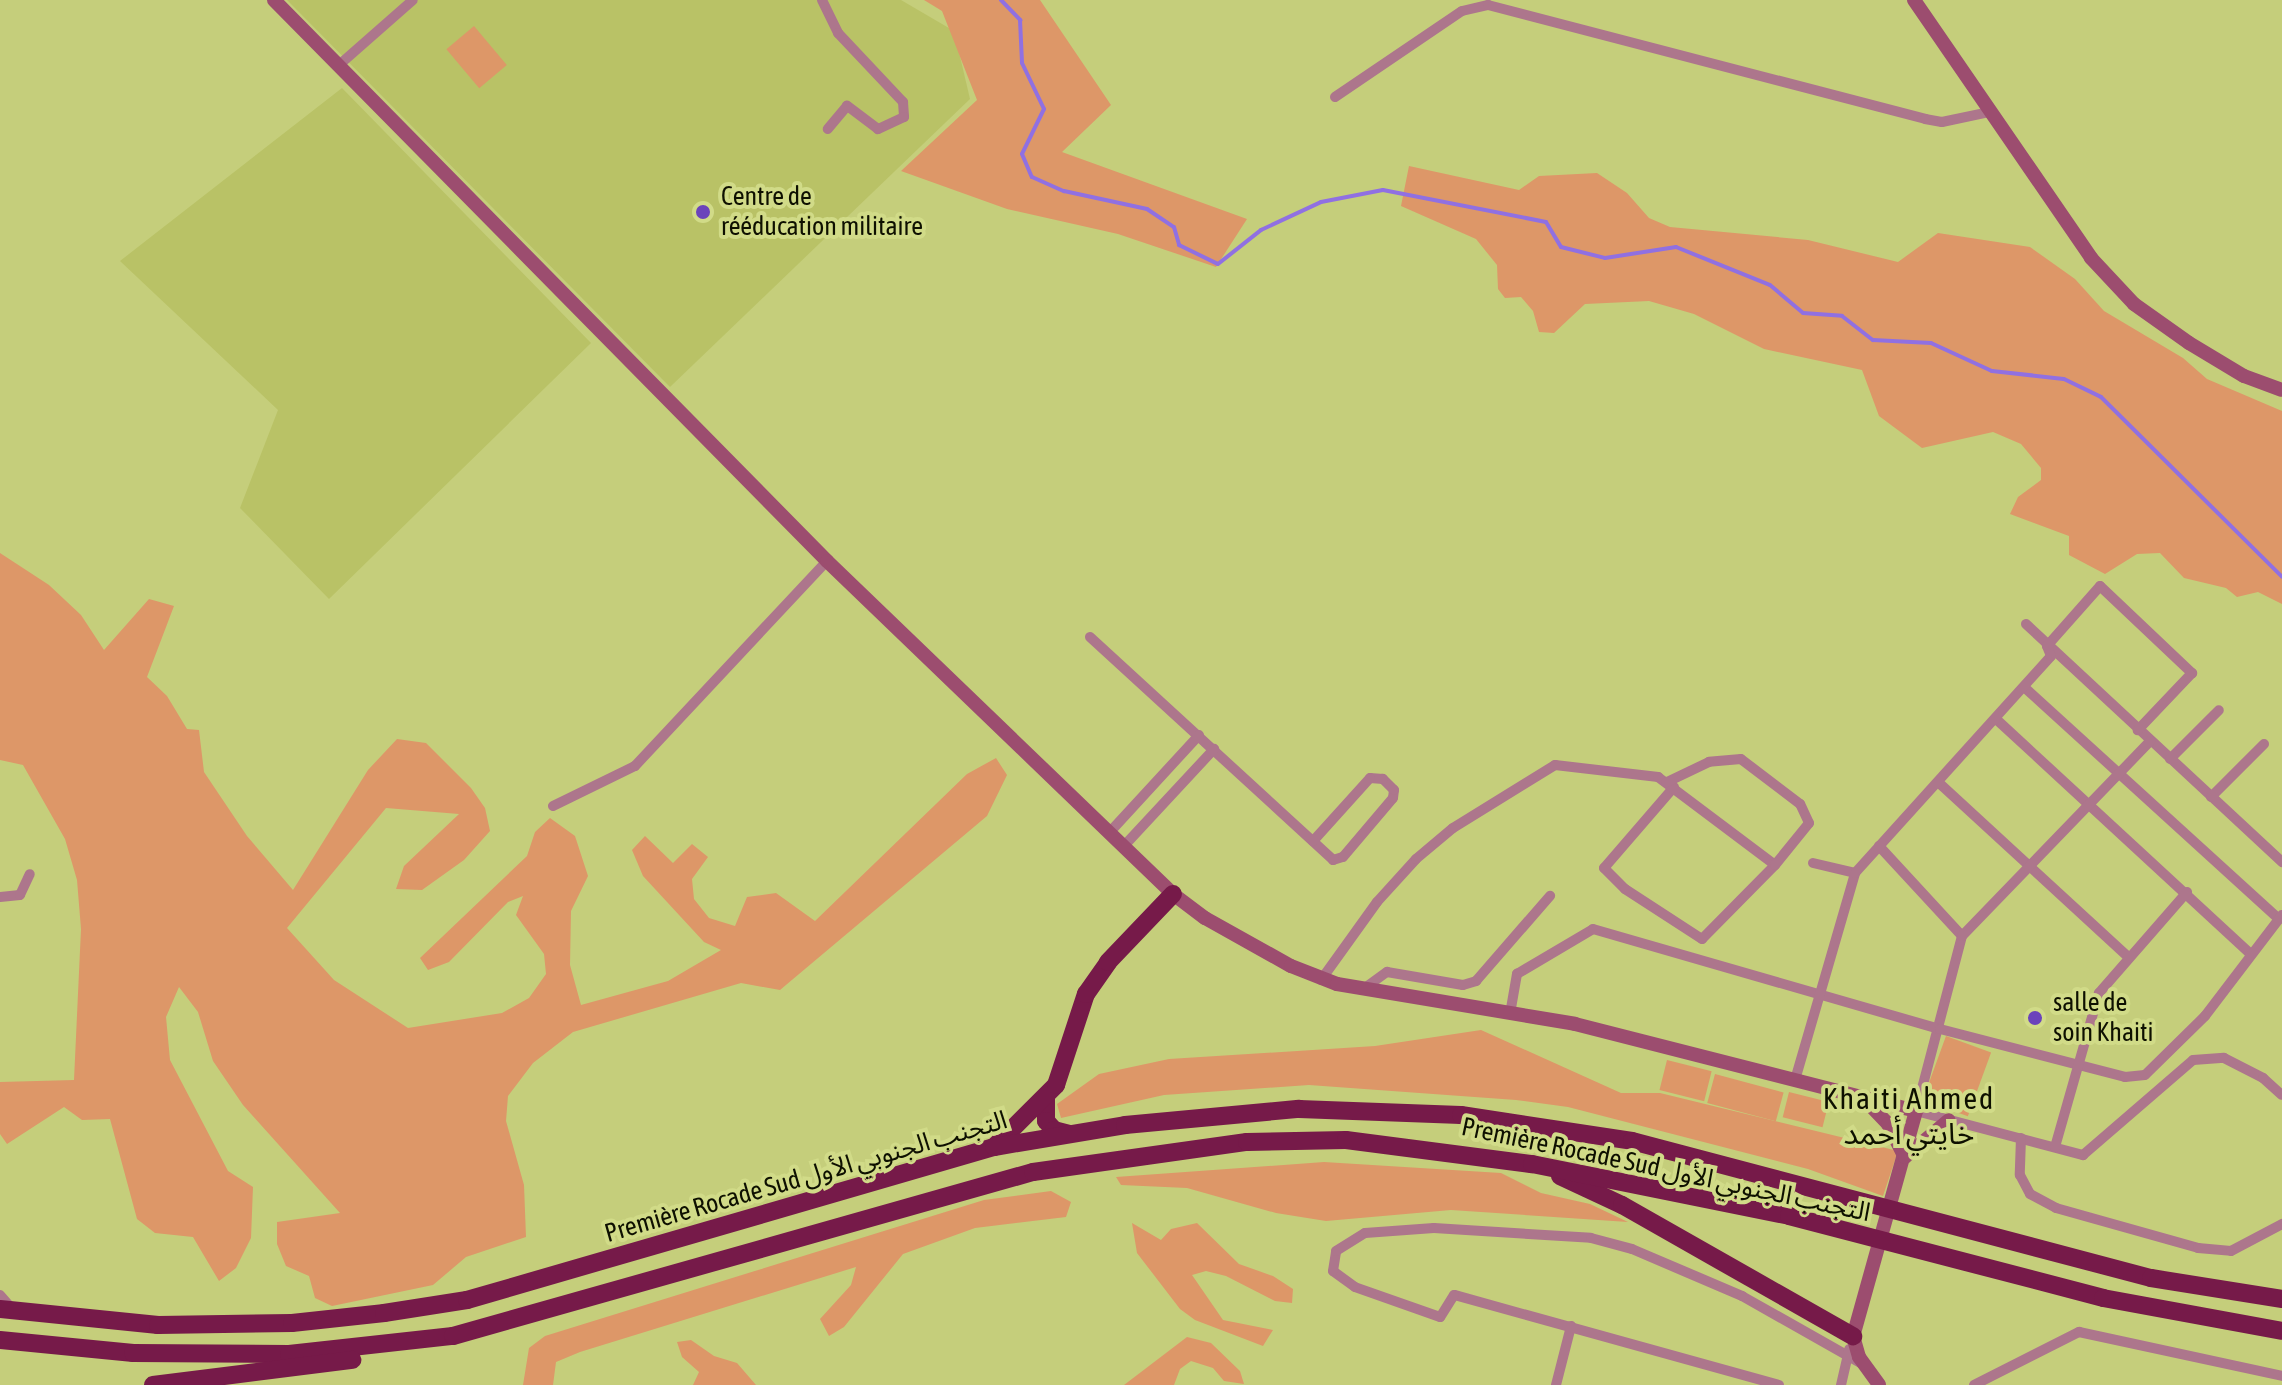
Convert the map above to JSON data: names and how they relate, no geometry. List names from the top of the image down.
{
  "streets": {
    "highway": ["Première Rocade Sud التجنب الجنوبي الأول"]
  },
  "districts": ["Khaiti Ahmed خايتي أحمد"],
  "places": ["Centre de rééducation militaire", "salle de soin Khaiti"]
}
